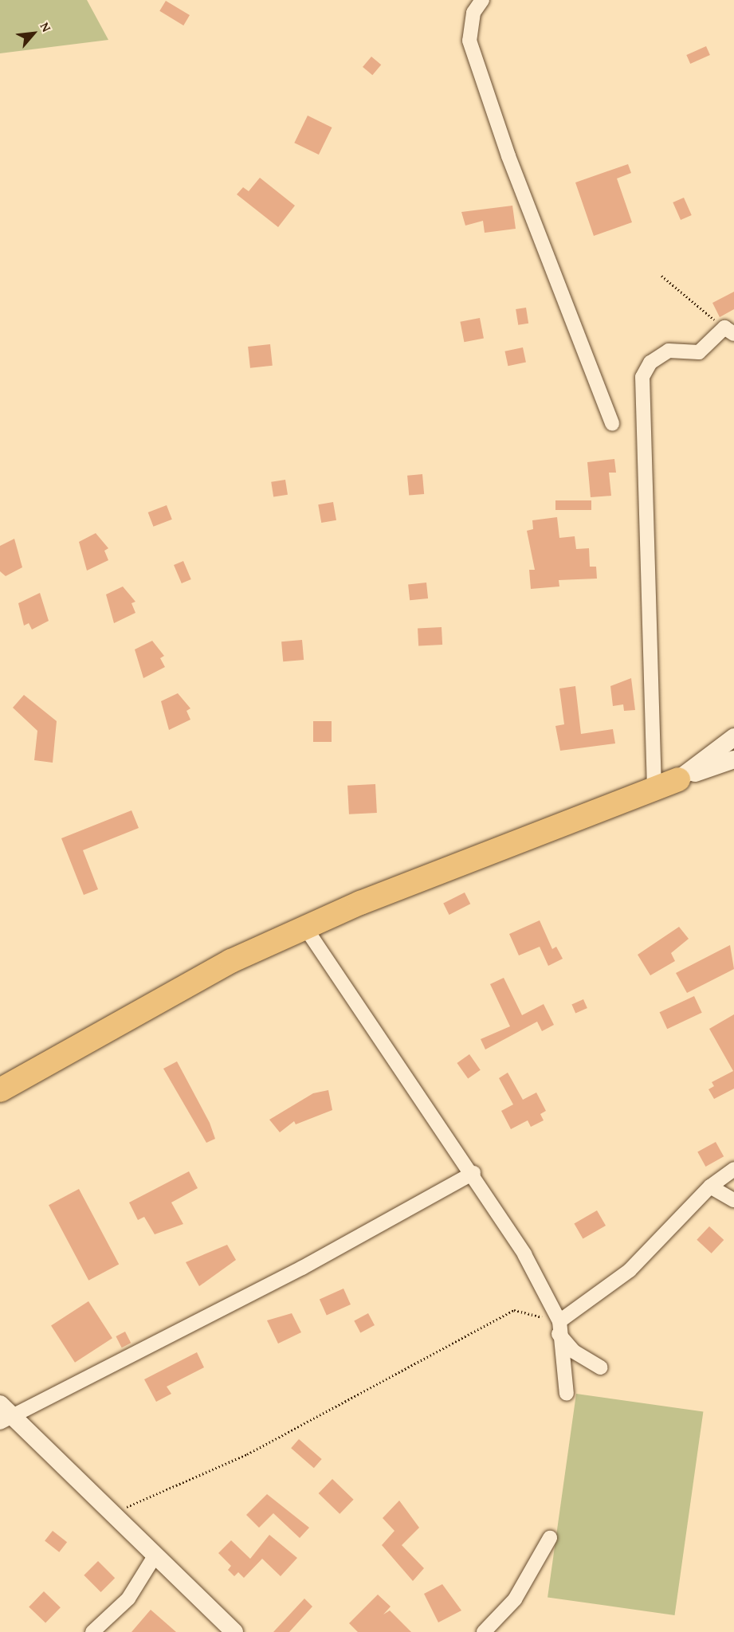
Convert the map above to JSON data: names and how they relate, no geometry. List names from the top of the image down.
{
  "north": "top right"
}
